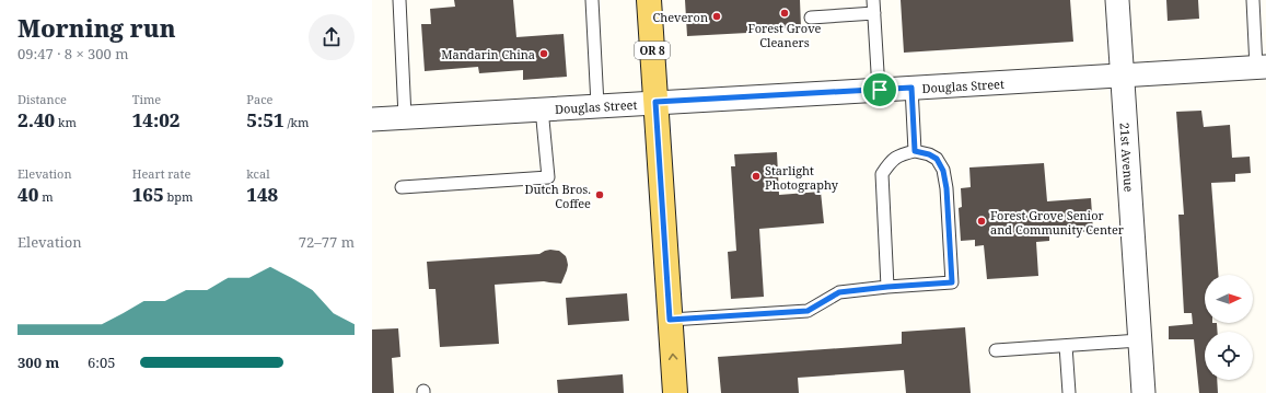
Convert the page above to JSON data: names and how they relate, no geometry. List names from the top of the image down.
{
  "streets": {
    "main road": ["OR 8"],
    "street": ["Douglas Street", "21st Avenue"]
  },
  "crossings": [
    ["OR 8", "Douglas Street"],
    ["Douglas Street", "21st Avenue"]
  ],
  "places": [
    "Forest Grove Cleaners",
    "Cheveron",
    "Mandarin China",
    "Starlight Photography",
    "Dutch Bros. Coffee",
    "Forest Grove Senior and Community Center"
  ],
  "north": "right",
  "page": {
    "heading": ["Morning run", "09:47 · 8 × 300 m"],
    "stats": [
      ["Distance", "2.40 km"],
      ["Time", "14:02"],
      ["Pace", "5:51 /km"],
      ["Elevation", "40 m"],
      ["Heart rate", "165 bpm"],
      ["kcal", "148"]
    ],
    "chart": ["Elevation", "72–77 m"],
    "list": [
      {
        "name": "300 m",
        "note": "6:05"
      }
    ]
  }
}
